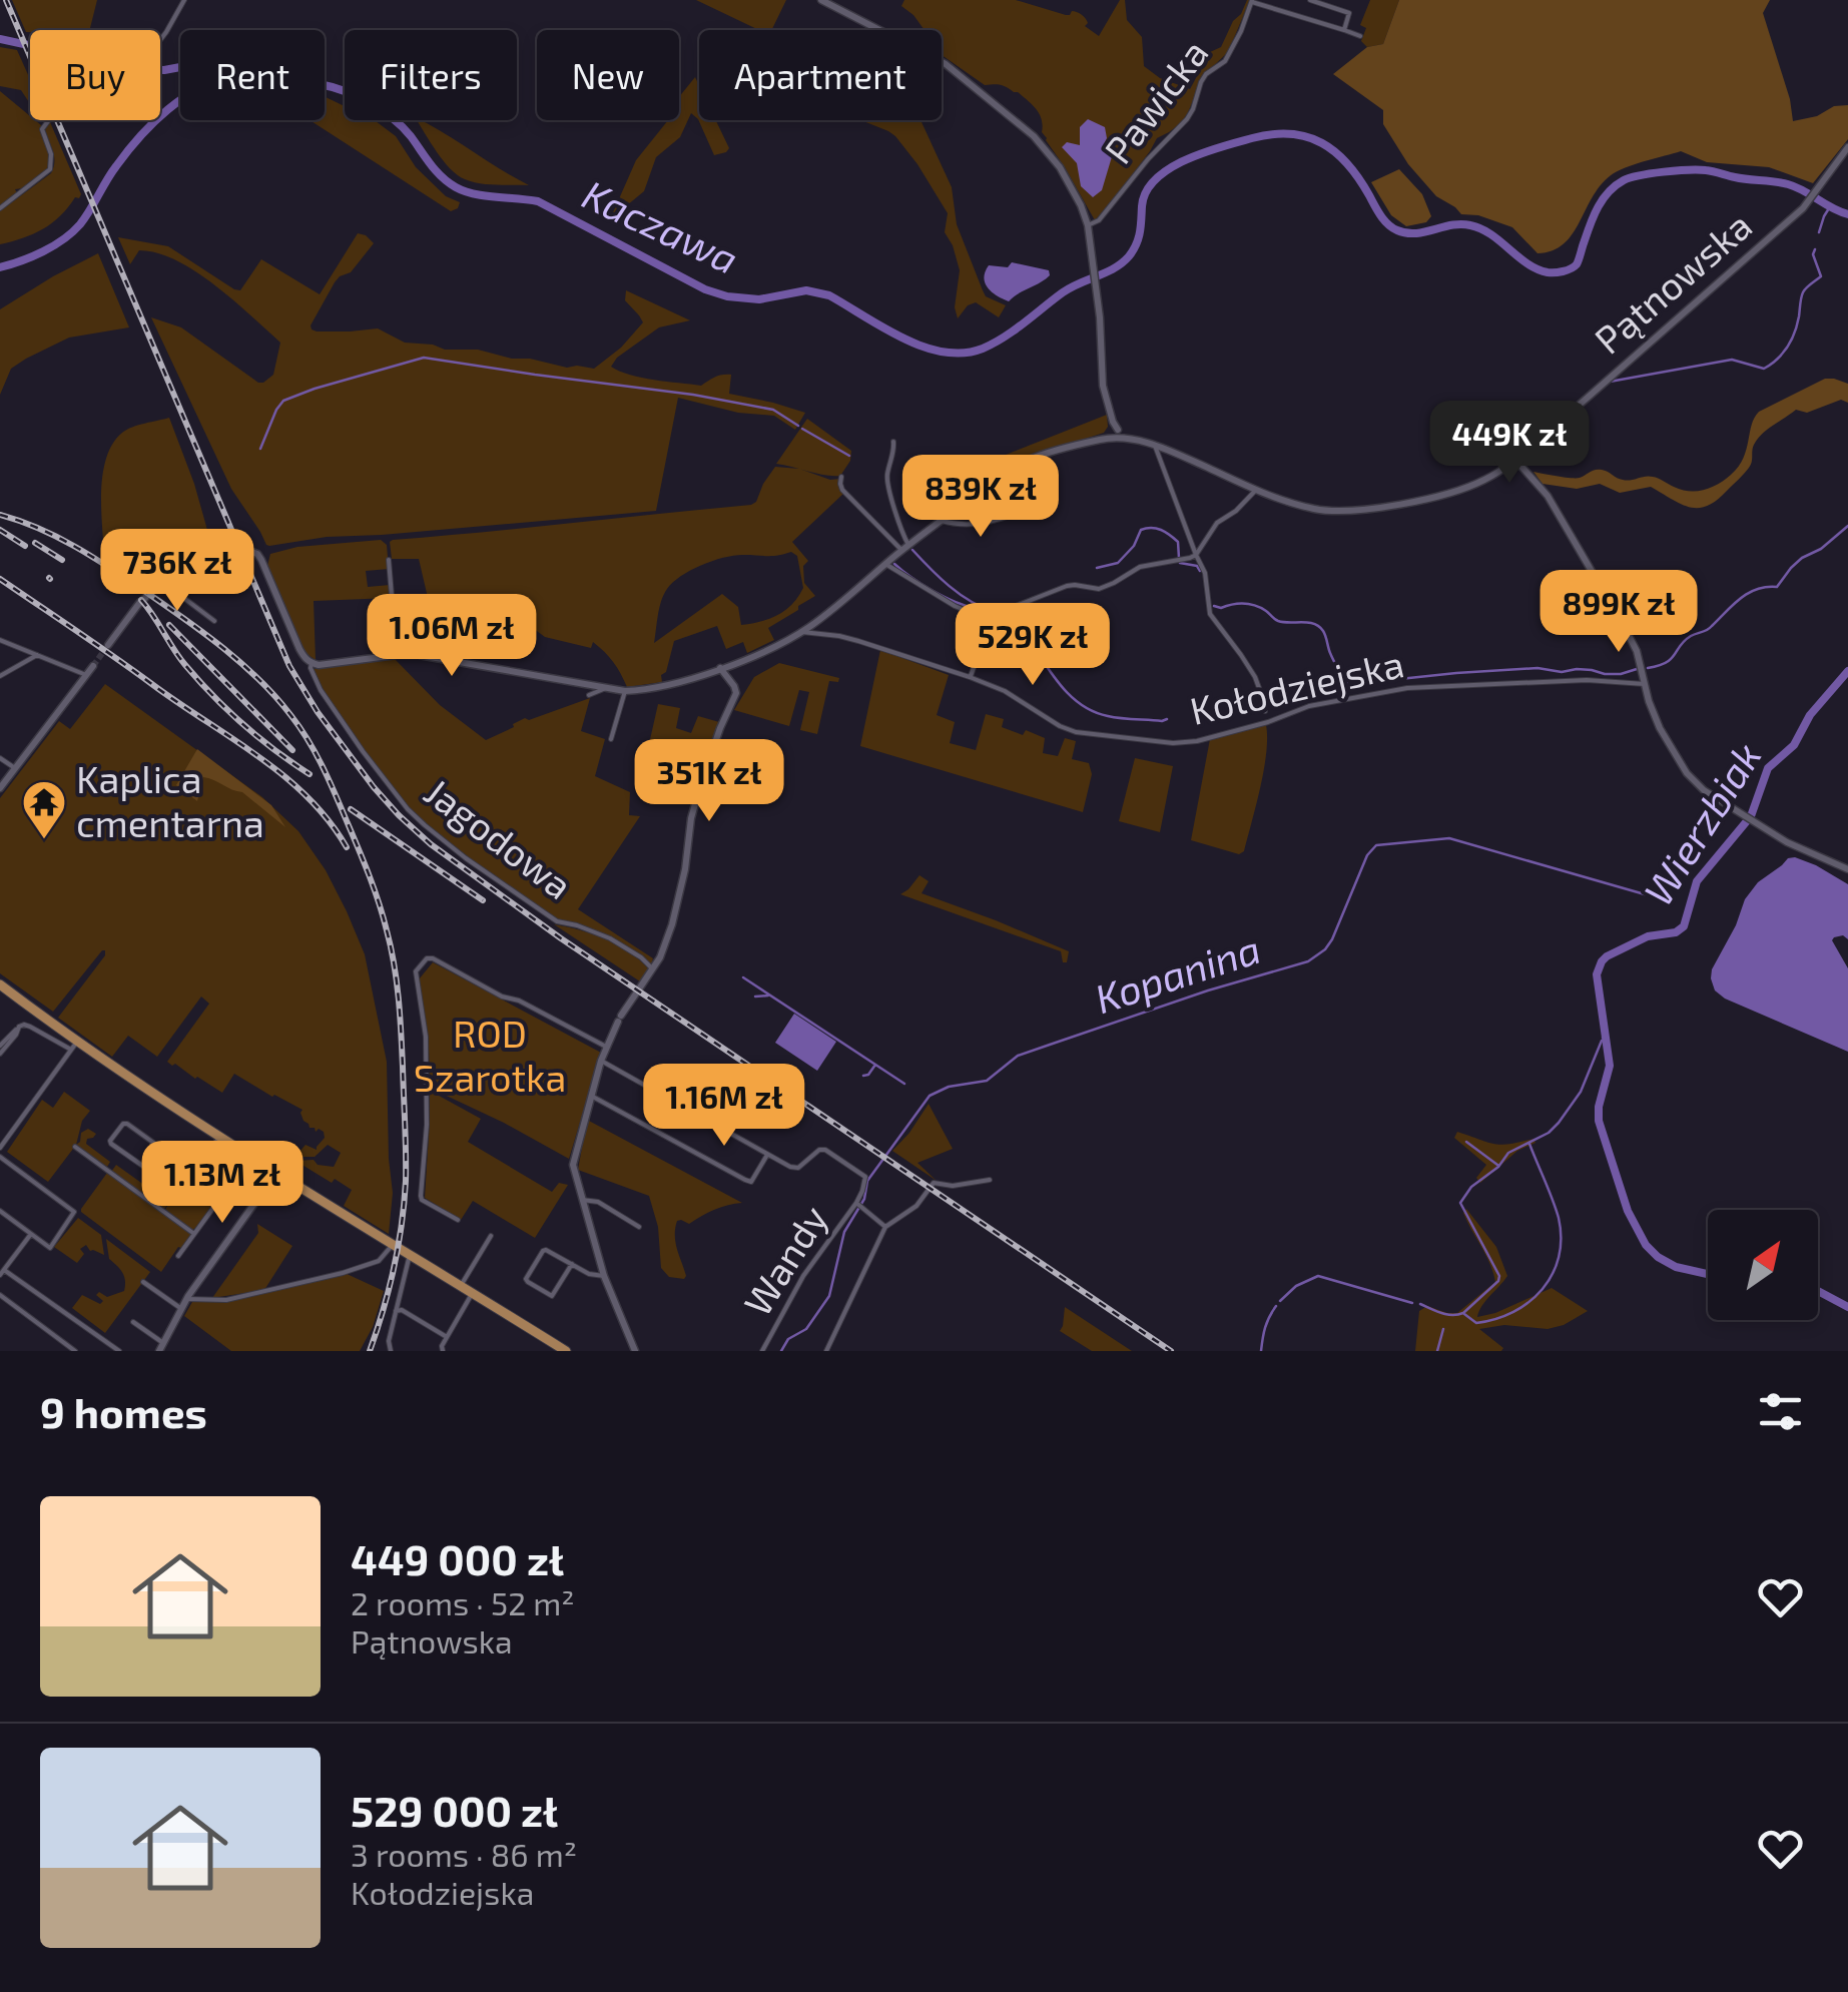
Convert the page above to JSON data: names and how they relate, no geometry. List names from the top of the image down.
{
  "streets": {
    "street": [
      "Pawicka",
      "Pątnowska",
      "Kołodziejska",
      "Jagodowa",
      "Wandy"
    ]
  },
  "water": ["Kaczawa", "Wierzbiak", "Kopanina"],
  "parks": ["ROD Szarotka"],
  "places": {
    "temple": ["Kaplica cmentarna"]
  },
  "north": "top right",
  "page": {
    "chip": [
      "Buy",
      "Rent",
      "Filters",
      "New",
      "Apartment"
    ],
    "price": [
      "449K zł",
      "839K zł",
      "736K zł",
      "899K zł",
      "1.06M zł",
      "529K zł",
      "351K zł",
      "1.16M zł",
      "1.13M zł"
    ],
    "heading": "9 homes",
    "list": [
      {
        "name": "449 000 zł",
        "note": "2 rooms · 52 m² · Pątnowska"
      },
      {
        "name": "529 000 zł",
        "note": "3 rooms · 86 m² · Kołodziejska"
      }
    ]
  }
}
